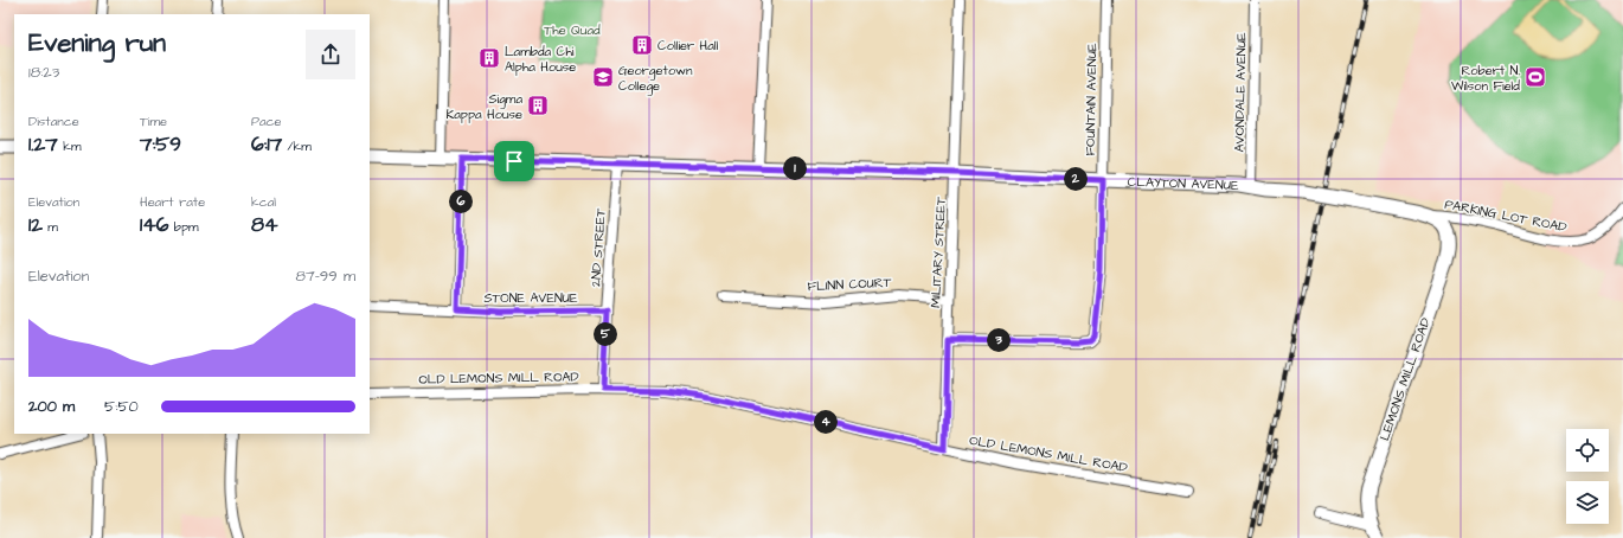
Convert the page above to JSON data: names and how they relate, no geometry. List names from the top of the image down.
{
  "streets": {
    "street": [
      "AVONDALE AVENUE",
      "FOUNTAIN AVENUE",
      "CLAYTON AVENUE",
      "PARKING LOT ROAD",
      "2ND STREET",
      "MILITARY STREET",
      "FLINN COURT",
      "STONE AVENUE",
      "OLD LEMONS MILL ROAD",
      "LEMONS MILL ROAD"
    ]
  },
  "crossings": [
    ["AVONDALE AVENUE", "CLAYTON AVENUE"],
    ["FOUNTAIN AVENUE", "CLAYTON AVENUE"],
    ["FOUNTAIN AVENUE", "MILITARY STREET"],
    ["CLAYTON AVENUE", "PARKING LOT ROAD"],
    ["CLAYTON AVENUE", "2ND STREET"],
    ["CLAYTON AVENUE", "MILITARY STREET"],
    ["CLAYTON AVENUE", "LEMONS MILL ROAD"],
    ["2ND STREET", "STONE AVENUE"],
    ["2ND STREET", "OLD LEMONS MILL ROAD"],
    ["MILITARY STREET", "FLINN COURT"],
    ["MILITARY STREET", "OLD LEMONS MILL ROAD"]
  ],
  "parks": ["The Quad"],
  "places": {
    "building": ["Collier Hall", "Lambda Chi Alpha House", "Sigma Kappa House"],
    "school or university": ["Georgetown College"],
    "sports": ["Robert N. Wilson Field"]
  },
  "page": {
    "heading": ["Evening run", "18:23"],
    "stats": [
      ["Distance", "1.27 km"],
      ["Time", "7:59"],
      ["Pace", "6:17 /km"],
      ["Elevation", "12 m"],
      ["Heart rate", "146 bpm"],
      ["kcal", "84"]
    ],
    "pins": [
      "1",
      "2",
      "6",
      "5",
      "3",
      "4"
    ],
    "chart": ["Elevation", "87–99 m"],
    "list": [
      {
        "name": "200 m",
        "note": "5:50"
      }
    ]
  }
}
